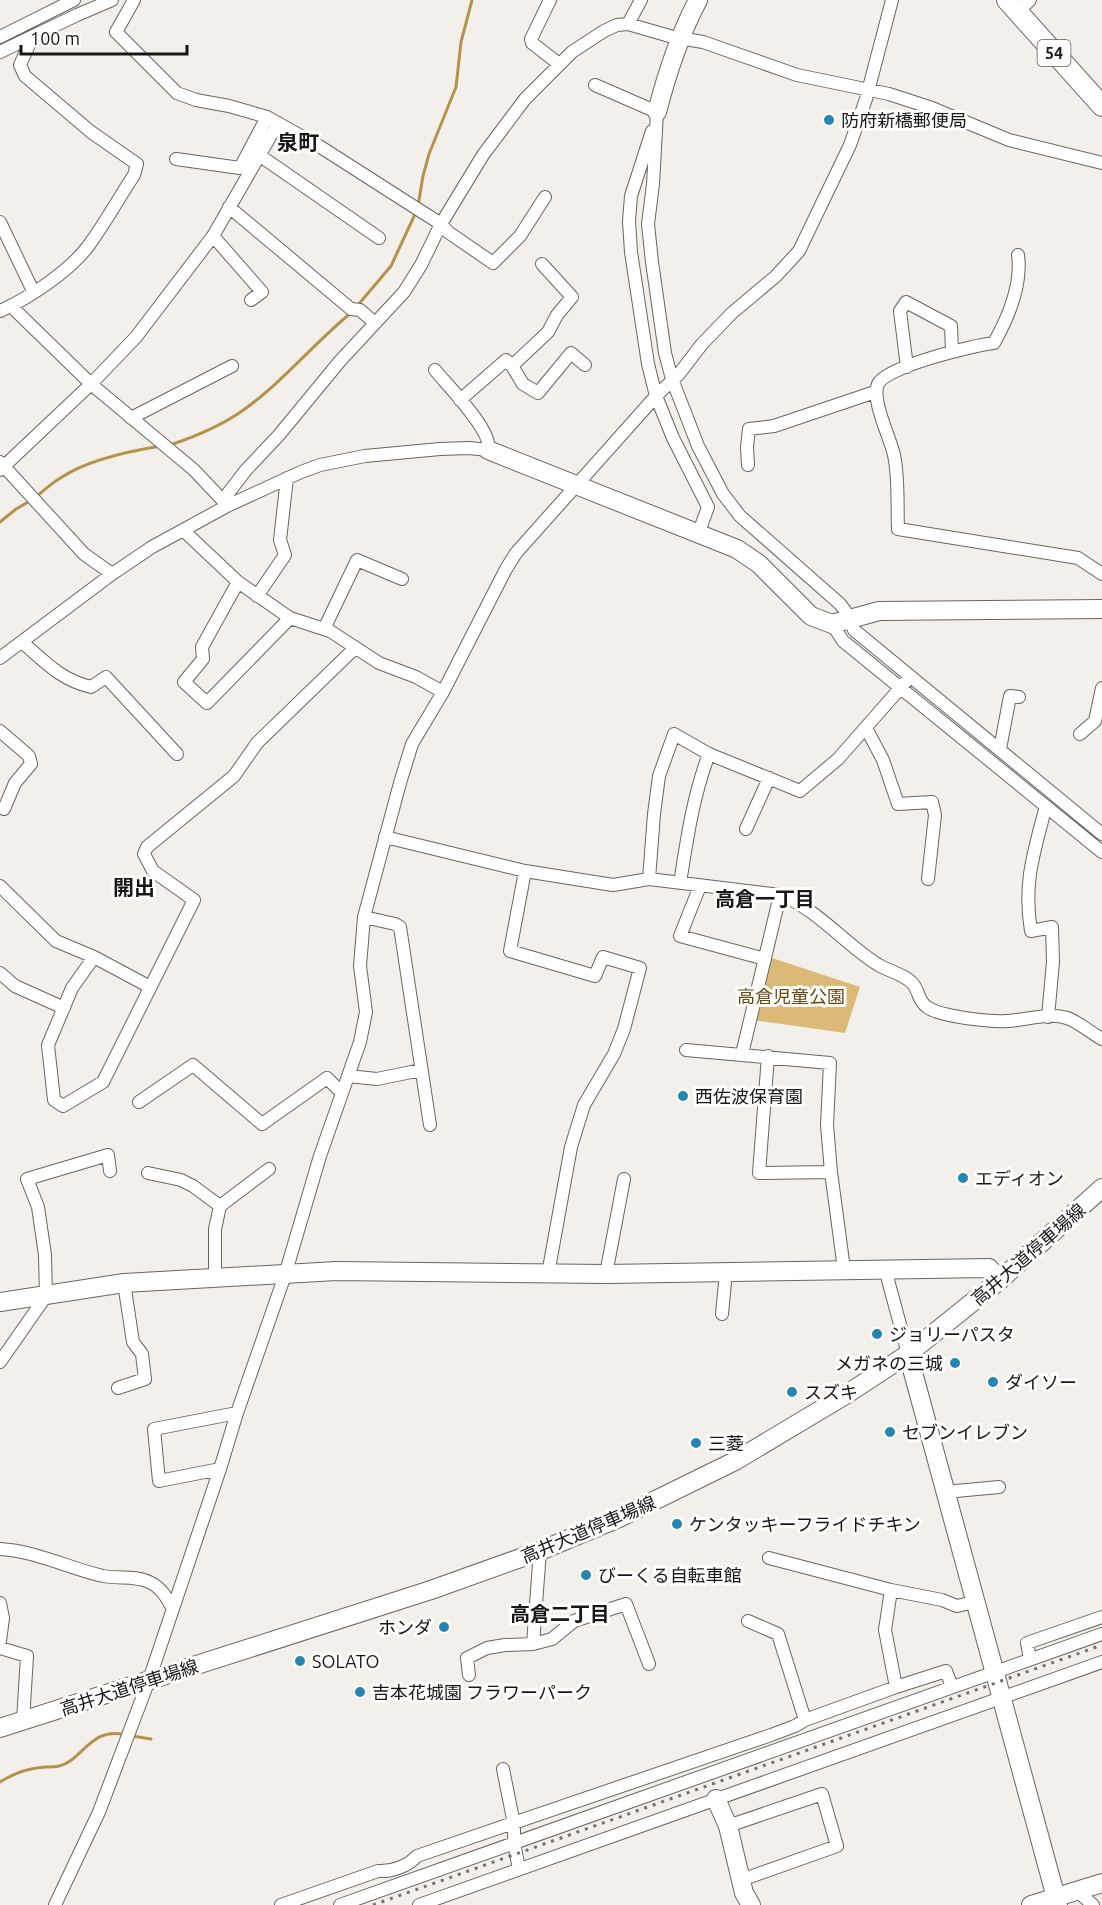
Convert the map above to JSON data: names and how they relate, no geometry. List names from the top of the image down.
{
  "streets": {
    "main road": ["54"],
    "street": ["高井大道停車場線"]
  },
  "districts": [
    "泉町",
    "開出",
    "高倉一丁目",
    "高倉二丁目"
  ],
  "parks": ["高倉児童公園"],
  "places": [
    "防府新橋郵便局",
    "西佐波保育園",
    "エディオン",
    "ジョリーパスタ",
    "メガネの三城",
    "ダイソー",
    "スズキ",
    "セブンイレブン",
    "三菱",
    "ケンタッキーフライドチキン",
    "びーくる自転車館",
    "ホンダ",
    "SOLATO",
    "吉本花城園 フラワーパーク"
  ],
  "scale_bar": "100 m"
}
